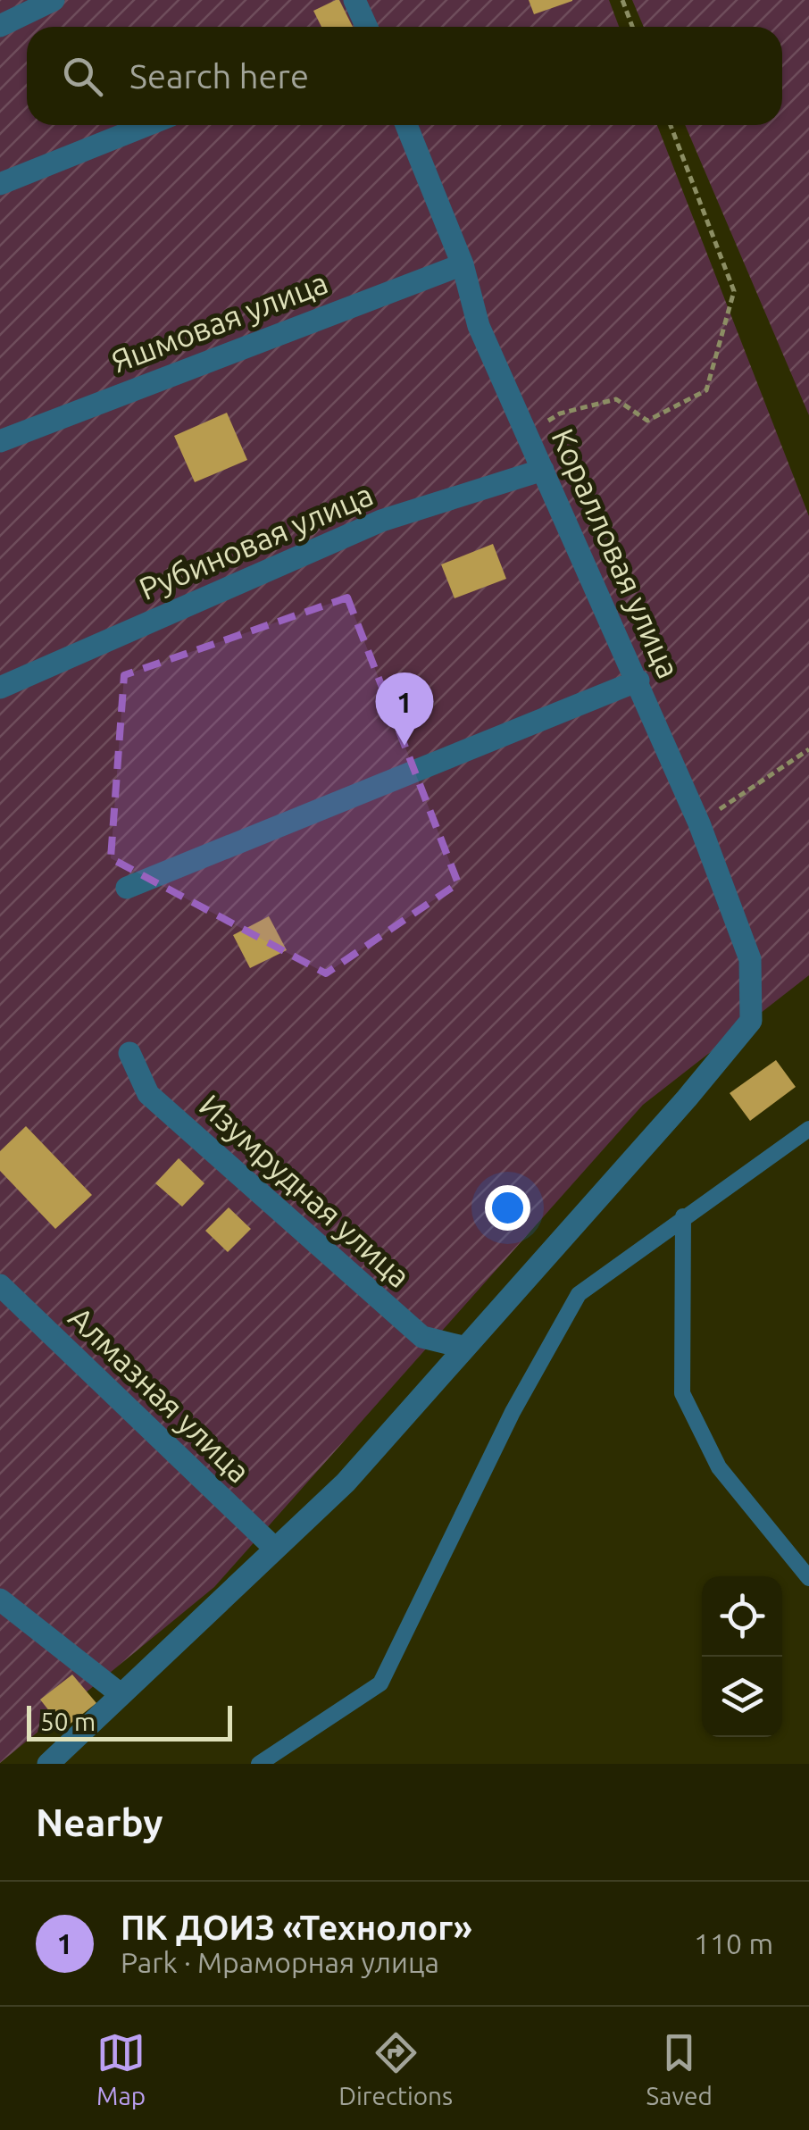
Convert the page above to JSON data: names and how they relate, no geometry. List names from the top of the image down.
{
  "streets": {
    "street": [
      "Яшмовая улица",
      "Рубиновая улица",
      "Коралловая улица",
      "Изумрудная улица",
      "Алмазная улица"
    ]
  },
  "crossings": [
    ["Яшмовая улица", "Коралловая улица"],
    ["Рубиновая улица", "Коралловая улица"],
    ["Коралловая улица", "Изумрудная улица"]
  ],
  "scale_bar": "50 m",
  "page": {
    "search": "Search here",
    "pins": "1",
    "scale": "50 m",
    "heading": "Nearby",
    "list": [
      {
        "mark": "1",
        "name": "ПК ДОИЗ «Технолог»",
        "note": "Park · Мраморная улица",
        "value": "110 m"
      }
    ],
    "nav": ["Map", "Directions", "Saved"]
  }
}
